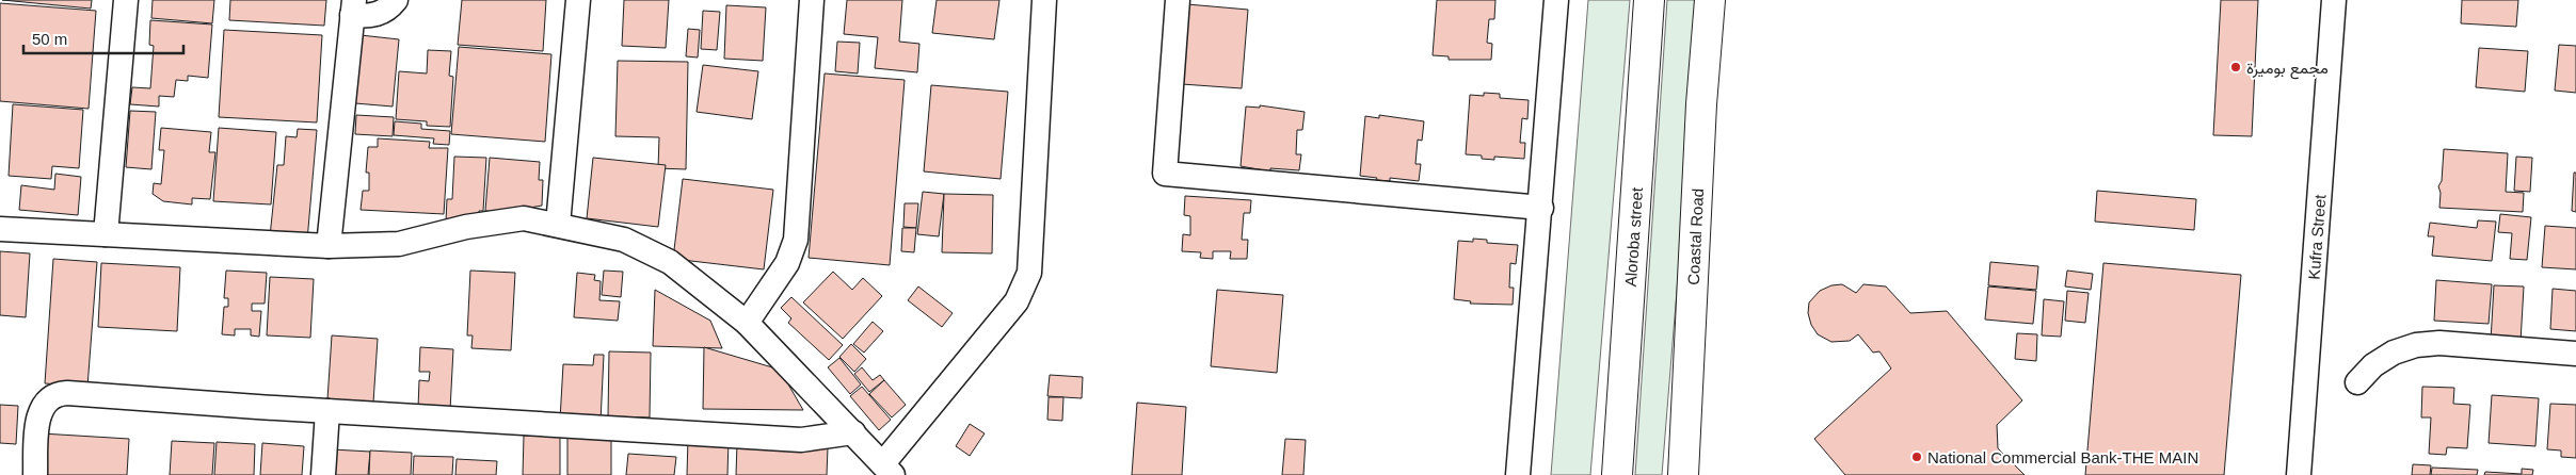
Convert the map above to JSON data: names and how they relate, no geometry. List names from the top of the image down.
{
  "streets": {
    "highway": ["Aloroba street", "Coastal Road"],
    "street": ["Kufra Street"]
  },
  "places": ["مجمع بوميرة", "National Commercial Bank-THE MAIN"],
  "scale_bar": "50 m"
}
